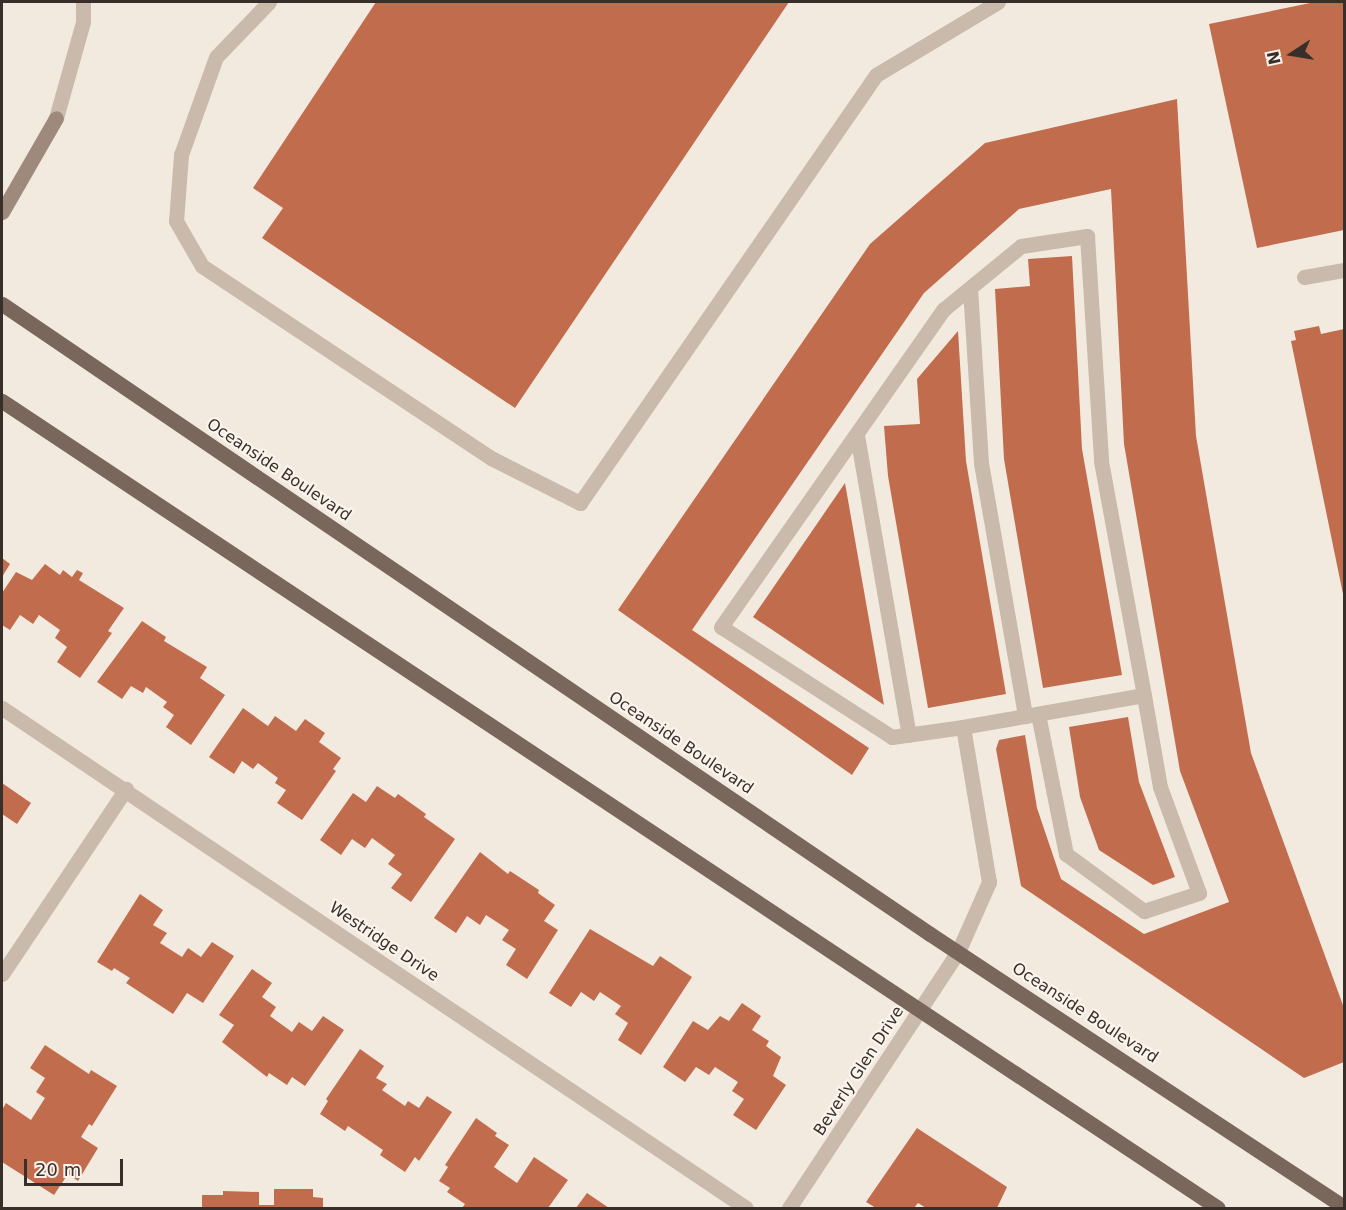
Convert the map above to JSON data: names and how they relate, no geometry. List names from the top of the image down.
{
  "streets": {
    "main road": ["Oceanside Boulevard"],
    "street": ["Westridge Drive", "Beverly Glen Drive"]
  },
  "crossings": [
    ["Oceanside Boulevard", "Beverly Glen Drive"]
  ],
  "scale_bar": "20 m",
  "north": "left"
}
